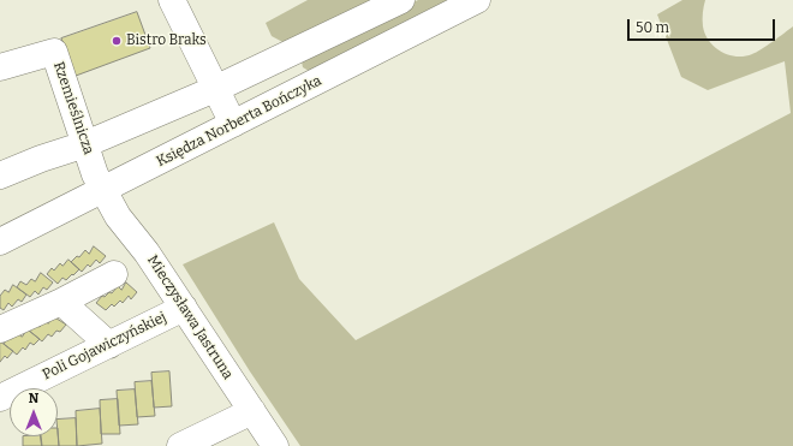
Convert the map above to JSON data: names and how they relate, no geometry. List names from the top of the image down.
{
  "streets": {
    "street": [
      "Rzemieślnicza",
      "Księdza Norberta Bończyka",
      "Mieczysława Jastruna",
      "Poli Gojawiczyńskiej"
    ]
  },
  "crossings": [
    ["Rzemieślnicza", "Księdza Norberta Bończyka"],
    ["Rzemieślnicza", "Mieczysława Jastruna"],
    ["Księdza Norberta Bończyka", "Mieczysława Jastruna"],
    ["Mieczysława Jastruna", "Poli Gojawiczyńskiej"]
  ],
  "places": ["Bistro Braks"],
  "scale_bar": "50 m",
  "north": "top"
}
